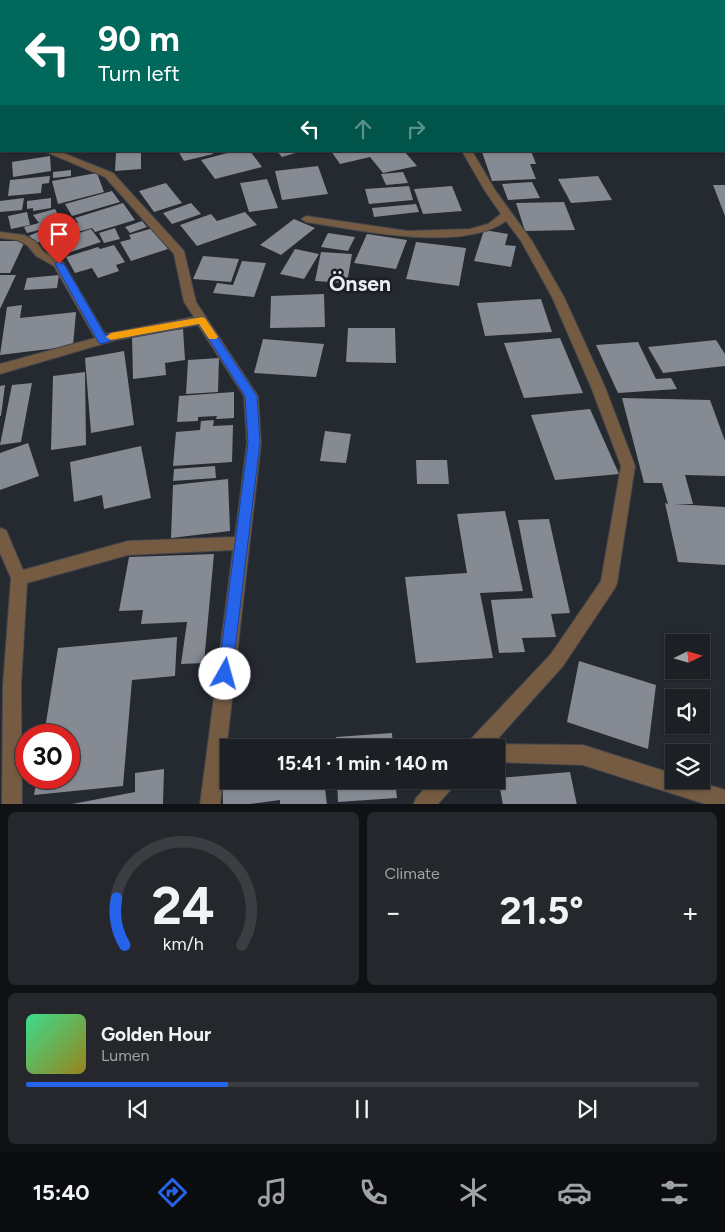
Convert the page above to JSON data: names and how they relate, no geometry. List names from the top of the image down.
{
  "districts": ["Önsen"],
  "north": "right",
  "page": {
    "turn": ["90 m", "Turn left"],
    "limit": "30",
    "trip": "15:41 · 1 min · 140 m",
    "tile": "Climate",
    "heat": ["−", "21.5°", "+"],
    "song": ["Golden Hour", "Lumen"],
    "tabs": "15:40",
    "gauge": ["24", "km/h"]
  }
}
